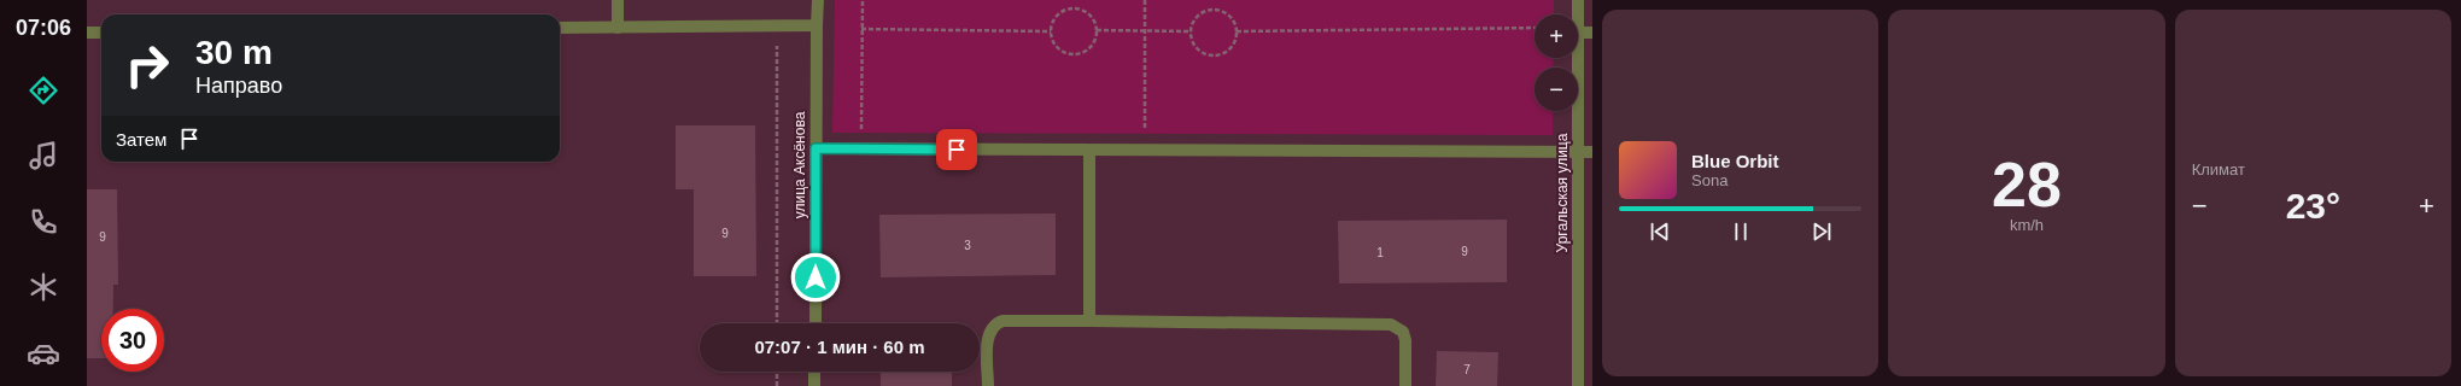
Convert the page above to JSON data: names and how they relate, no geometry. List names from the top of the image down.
{
  "streets": {
    "street": ["улица Аксёнова", "Ургальская улица"]
  },
  "house_numbers": [
    "9",
    "9",
    "3",
    "9",
    "1",
    "7"
  ],
  "page": {
    "tabs": "07:06",
    "tile": [
      ["28", "km/h"],
      "Климат"
    ],
    "map_buttons": ["+", "−"],
    "turn": ["30 m", "Направо"],
    "then": "Затем",
    "song": ["Blue Orbit", "Sona"],
    "heat": ["−", "23°", "+"],
    "limit": "30",
    "trip": "07:07 · 1 мин · 60 m"
  }
}
